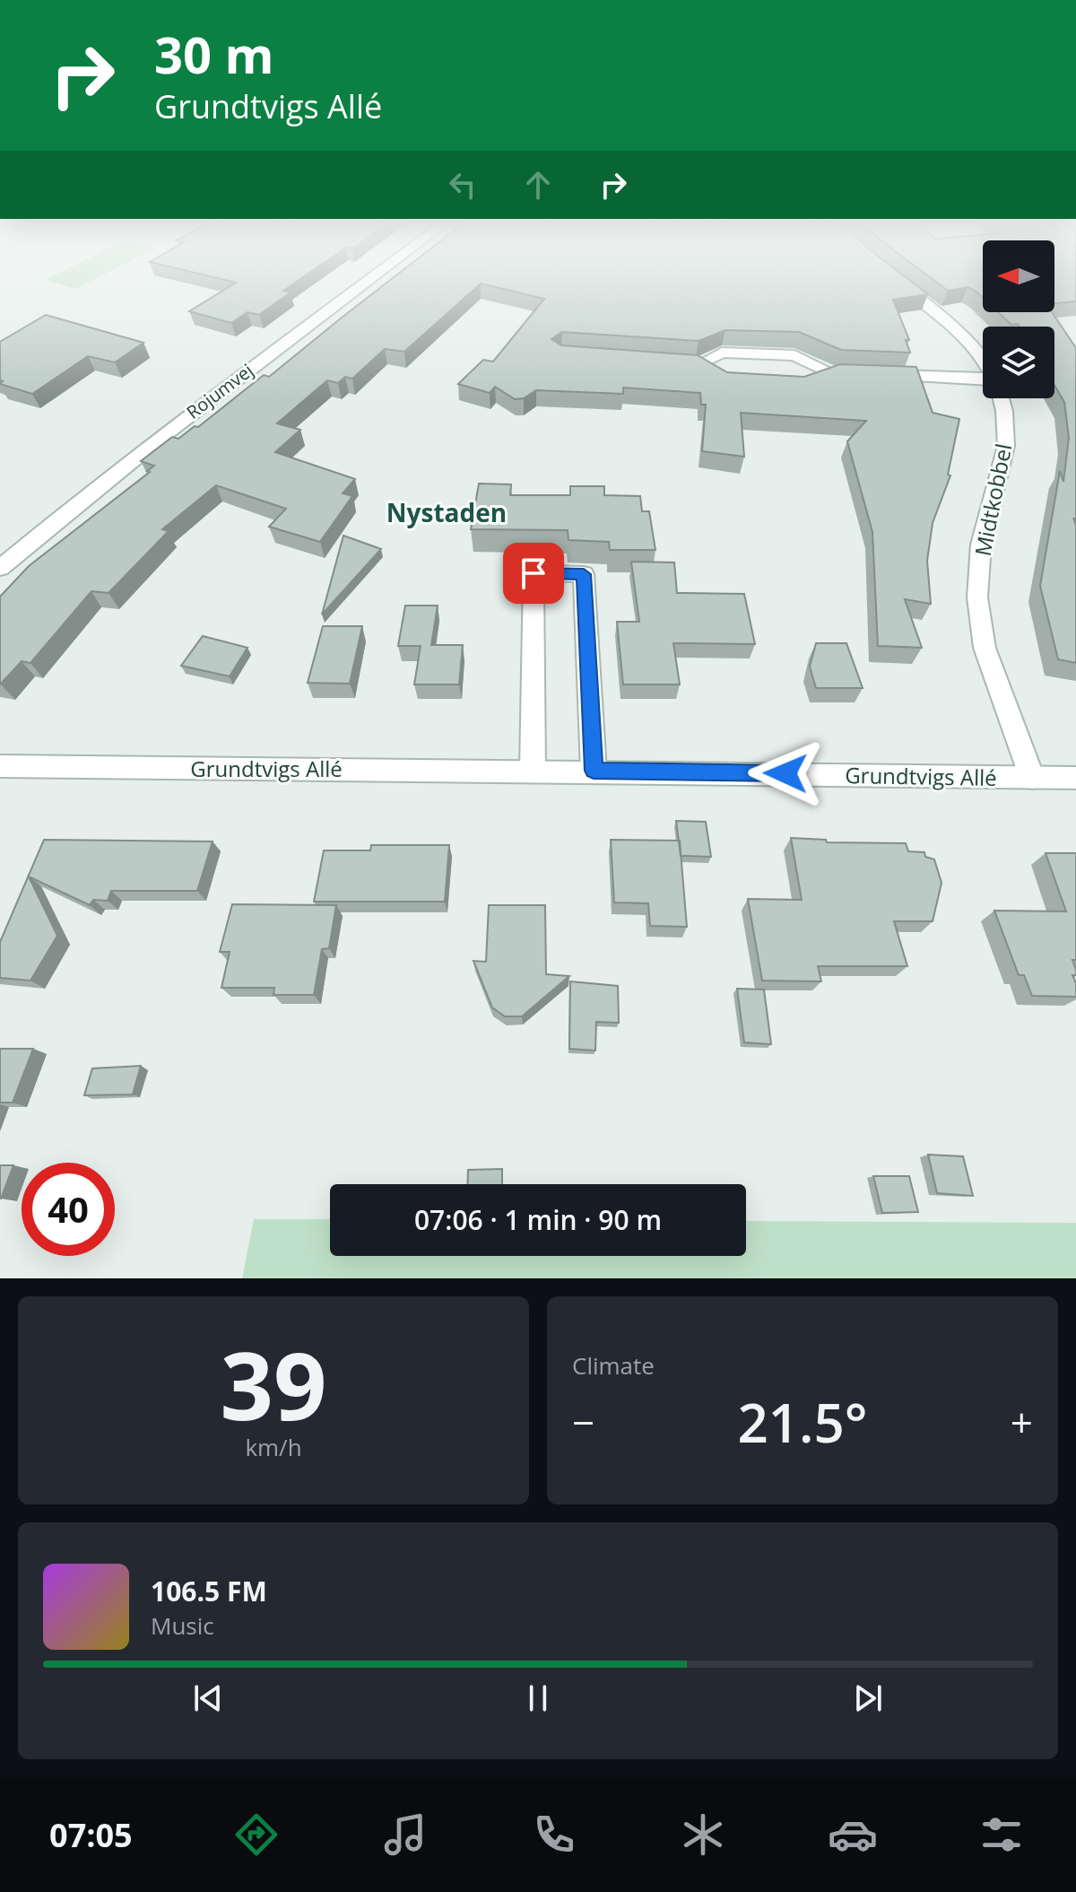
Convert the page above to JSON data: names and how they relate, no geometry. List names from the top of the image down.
{
  "streets": {
    "street": ["Rojumvej", "Midtkobbel", "Grundtvigs Allé"]
  },
  "crossings": [
    ["Midtkobbel", "Grundtvigs Allé"]
  ],
  "districts": ["Nystaden"],
  "north": "left",
  "page": {
    "turn": ["30 m", "Grundtvigs Allé"],
    "limit": "40",
    "trip": "07:06 · 1 min · 90 m",
    "tile": [
      ["39", "km/h"],
      "Climate"
    ],
    "heat": ["−", "21.5°", "+"],
    "song": ["106.5 FM", "Music"],
    "tabs": "07:05"
  }
}
